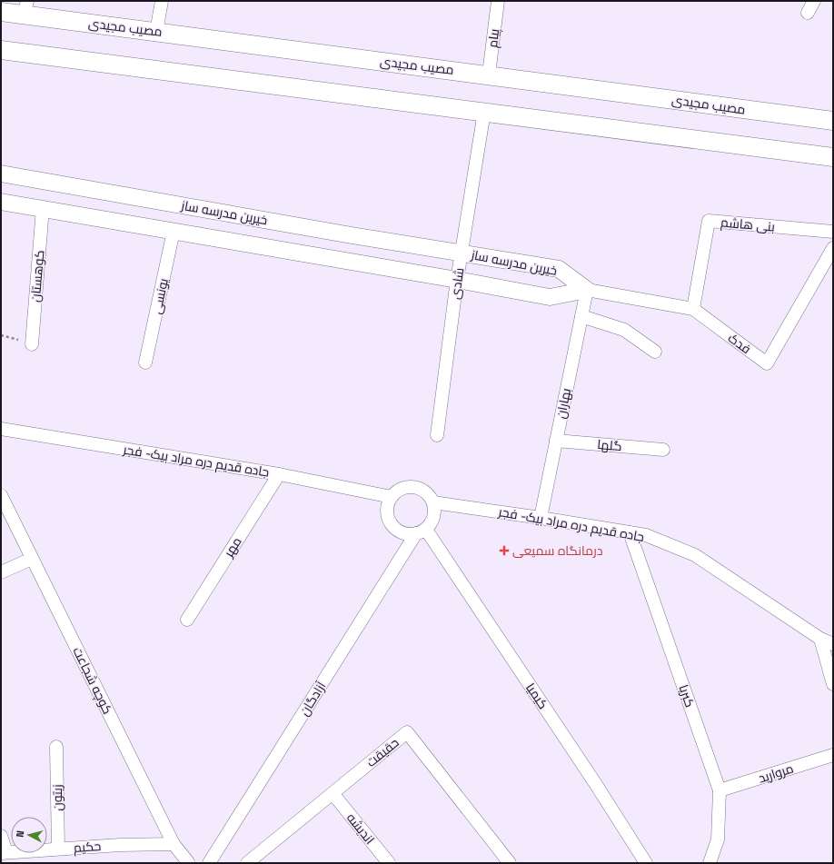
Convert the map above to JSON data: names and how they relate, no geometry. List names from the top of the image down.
{
  "streets": {
    "main road": ["مصیب مجیدی"],
    "street": [
      "پیام",
      "خیرین مدرسه ساز",
      "بنی هاشم",
      "کوهستان",
      "شادی",
      "یونسی",
      "فدک",
      "بهاران",
      "گلها",
      "جاده قدیم دره مراد بیک- فجر",
      "مهر",
      "کوچه شجاعت",
      "کیمیا",
      "کبریا",
      "آزادگان",
      "حقیقت",
      "مروارید",
      "زیتون",
      "اندیشه",
      "حکیم"
    ]
  },
  "crossings": [
    ["مصیب مجیدی", "پیام"],
    ["خیرین مدرسه ساز", "کوهستان"],
    ["خیرین مدرسه ساز", "شادی"],
    ["خیرین مدرسه ساز", "یونسی"],
    ["خیرین مدرسه ساز", "فدک"],
    ["خیرین مدرسه ساز", "بهاران"],
    ["بنی هاشم", "فدک"],
    ["فدک", "بهاران"],
    ["بهاران", "گلها"],
    ["بهاران", "جاده قدیم دره مراد بیک- فجر"],
    ["جاده قدیم دره مراد بیک- فجر", "مهر"],
    ["جاده قدیم دره مراد بیک- فجر", "کیمیا"],
    ["جاده قدیم دره مراد بیک- فجر", "کبریا"],
    ["جاده قدیم دره مراد بیک- فجر", "آزادگان"],
    ["کوچه شجاعت", "حکیم"],
    ["کیمیا", "آزادگان"],
    ["کبریا", "مروارید"],
    ["حقیقت", "اندیشه"],
    ["زیتون", "حکیم"]
  ],
  "places": {
    "health": ["درمانگاه سمیعی"]
  },
  "north": "left"
}
